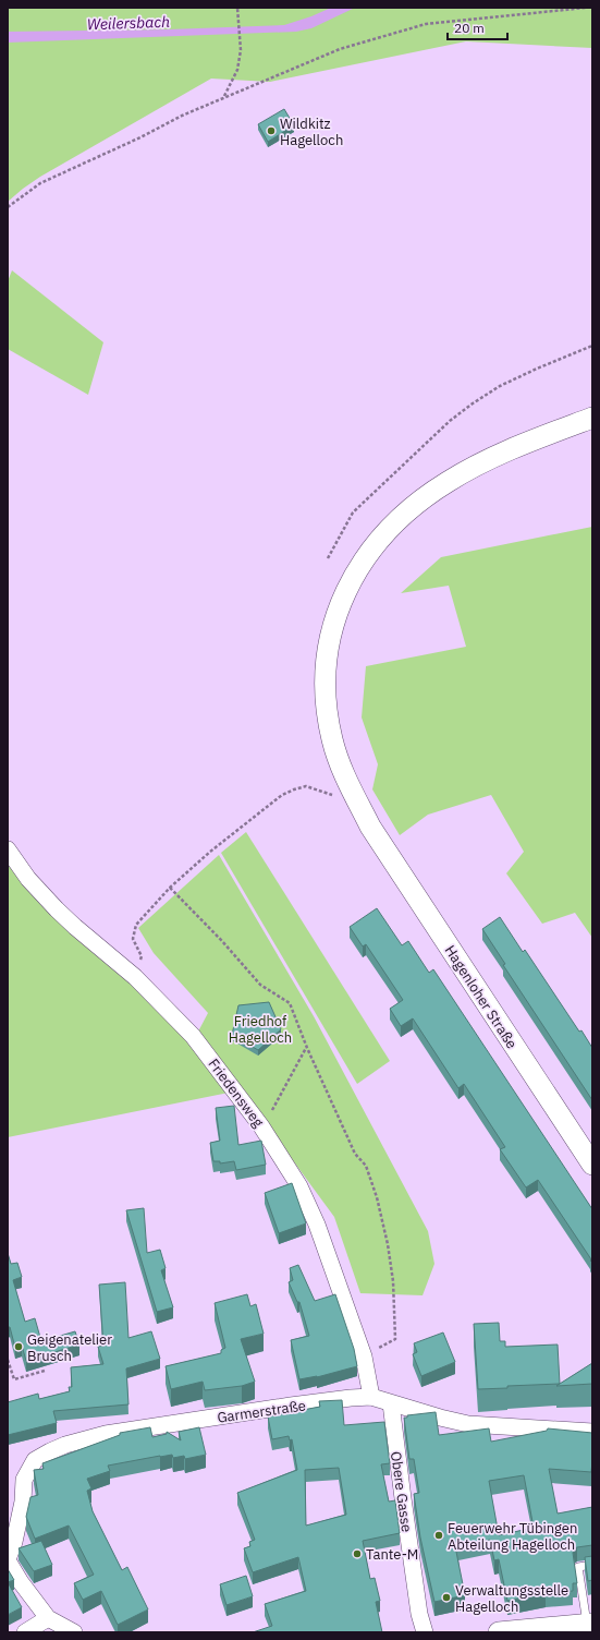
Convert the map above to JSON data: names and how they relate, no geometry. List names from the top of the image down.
{
  "streets": {
    "street": [
      "Hagenloher Straße",
      "Friedensweg",
      "Garmerstraße",
      "Obere Gasse"
    ]
  },
  "crossings": [
    ["Friedensweg", "Garmerstraße"],
    ["Garmerstraße", "Obere Gasse"]
  ],
  "water": ["Weilersbach"],
  "parks": ["Friedhof Hagelloch"],
  "places": [
    "Wildkitz Hagelloch",
    "Geigenatelier Brusch",
    "Feuerwehr Tübingen Abteilung Hagelloch",
    "Tante-M",
    "Verwaltungsstelle Hagelloch"
  ],
  "scale_bar": "20 m"
}
